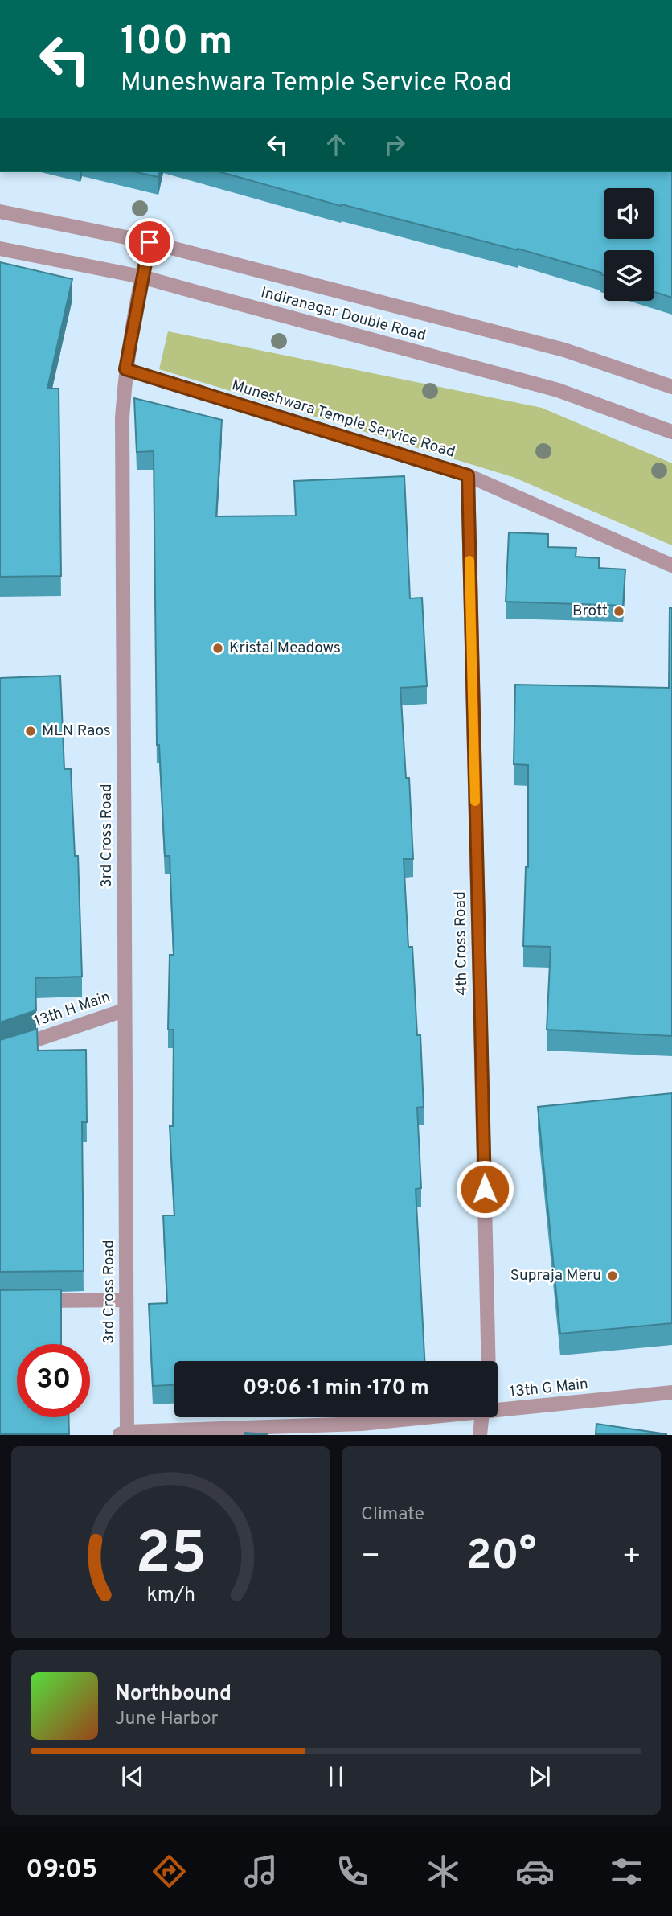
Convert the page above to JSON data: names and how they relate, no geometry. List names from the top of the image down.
{
  "streets": {
    "street": [
      "Indiranagar Double Road",
      "Muneshwara Temple Service Road",
      "3rd Cross Road",
      "4th Cross Road",
      "13th H Main",
      "13th G Main"
    ]
  },
  "crossings": [
    ["Indiranagar Double Road", "3rd Cross Road"],
    ["Muneshwara Temple Service Road", "3rd Cross Road"],
    ["Muneshwara Temple Service Road", "4th Cross Road"],
    ["3rd Cross Road", "13th H Main"],
    ["3rd Cross Road", "13th G Main"]
  ],
  "places": [
    "Brott",
    "Kristal Meadows",
    "MLN Raos",
    "Supraja Meru"
  ],
  "page": {
    "turn": ["100 m", "Muneshwara Temple Service Road"],
    "limit": "30",
    "trip": "09:06 · 1 min · 170 m",
    "tile": "Climate",
    "heat": ["−", "20°", "+"],
    "song": ["Northbound", "June Harbor"],
    "tabs": "09:05",
    "gauge": ["25", "km/h"]
  }
}
